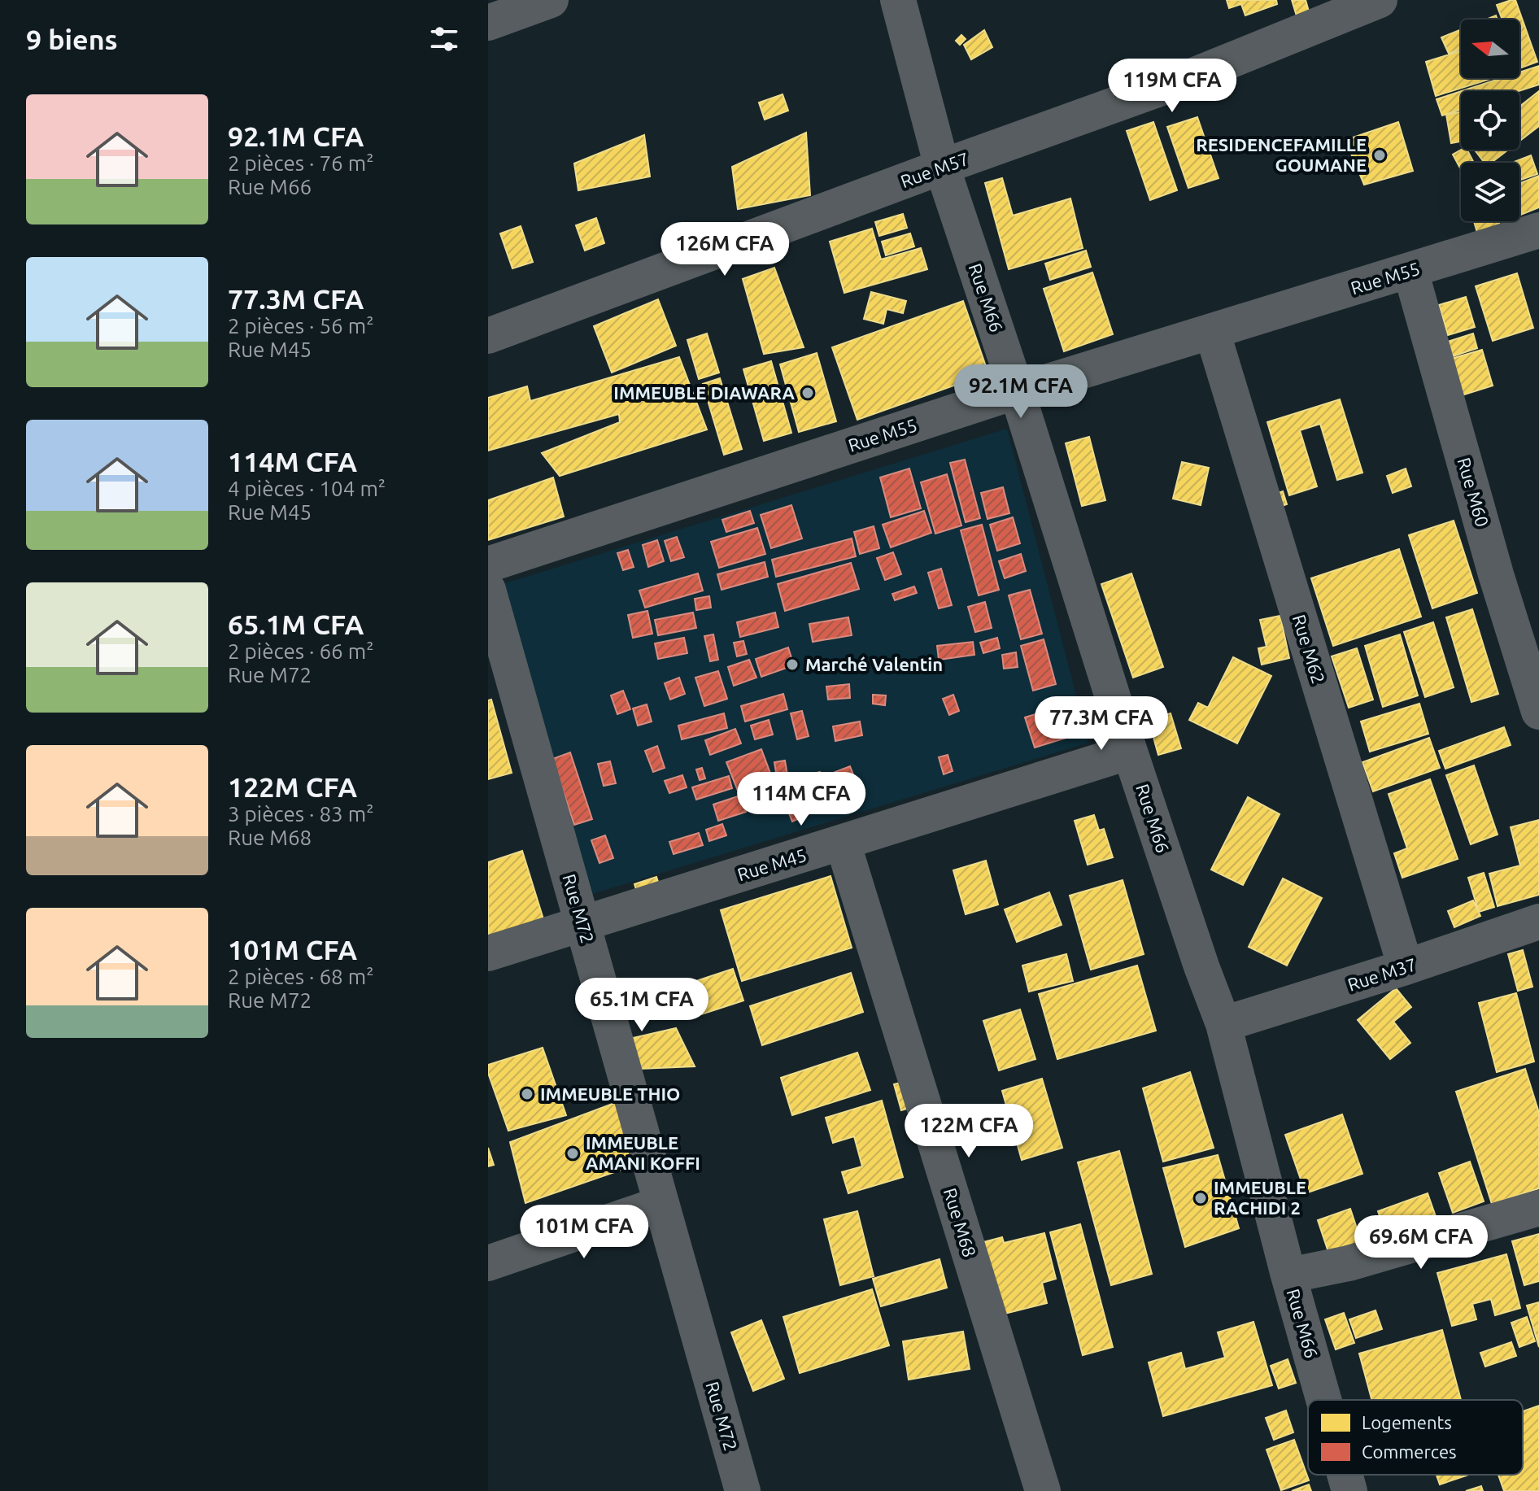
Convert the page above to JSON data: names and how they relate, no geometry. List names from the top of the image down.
{
  "streets": {
    "street": [
      "Rue M57",
      "Rue M55",
      "Rue M66",
      "Rue M60",
      "Rue M62",
      "Rue M45",
      "Rue M72",
      "Rue M37",
      "Rue M68"
    ]
  },
  "crossings": [
    ["Rue M57", "Rue M66"],
    ["Rue M55", "Rue M66"],
    ["Rue M55", "Rue M60"],
    ["Rue M55", "Rue M62"],
    ["Rue M66", "Rue M45"],
    ["Rue M66", "Rue M37"],
    ["Rue M62", "Rue M37"],
    ["Rue M45", "Rue M72"],
    ["Rue M45", "Rue M68"]
  ],
  "places": [
    "RESIDENCEFAMILLE GOUMANE",
    "IMMEUBLE DIAWARA",
    "Marché Valentin",
    "IMMEUBLE THIO",
    "IMMEUBLE AMANI KOFFI",
    "IMMEUBLE RACHIDI 2"
  ],
  "legend": ["Logements", "Commerces"],
  "north": "left",
  "page": {
    "heading": "9 biens",
    "price": [
      "119M CFA",
      "126M CFA",
      "92.1M CFA",
      "77.3M CFA",
      "114M CFA",
      "65.1M CFA",
      "122M CFA",
      "101M CFA",
      "69.6M CFA"
    ],
    "list": [
      {
        "name": "92.1M CFA",
        "note": "2 pièces · 76 m² · Rue M66"
      },
      {
        "name": "77.3M CFA",
        "note": "2 pièces · 56 m² · Rue M45"
      },
      {
        "name": "114M CFA",
        "note": "4 pièces · 104 m² · Rue M45"
      },
      {
        "name": "65.1M CFA",
        "note": "2 pièces · 66 m² · Rue M72"
      },
      {
        "name": "122M CFA",
        "note": "3 pièces · 83 m² · Rue M68"
      },
      {
        "name": "101M CFA",
        "note": "2 pièces · 68 m² · Rue M72"
      }
    ]
  }
}
